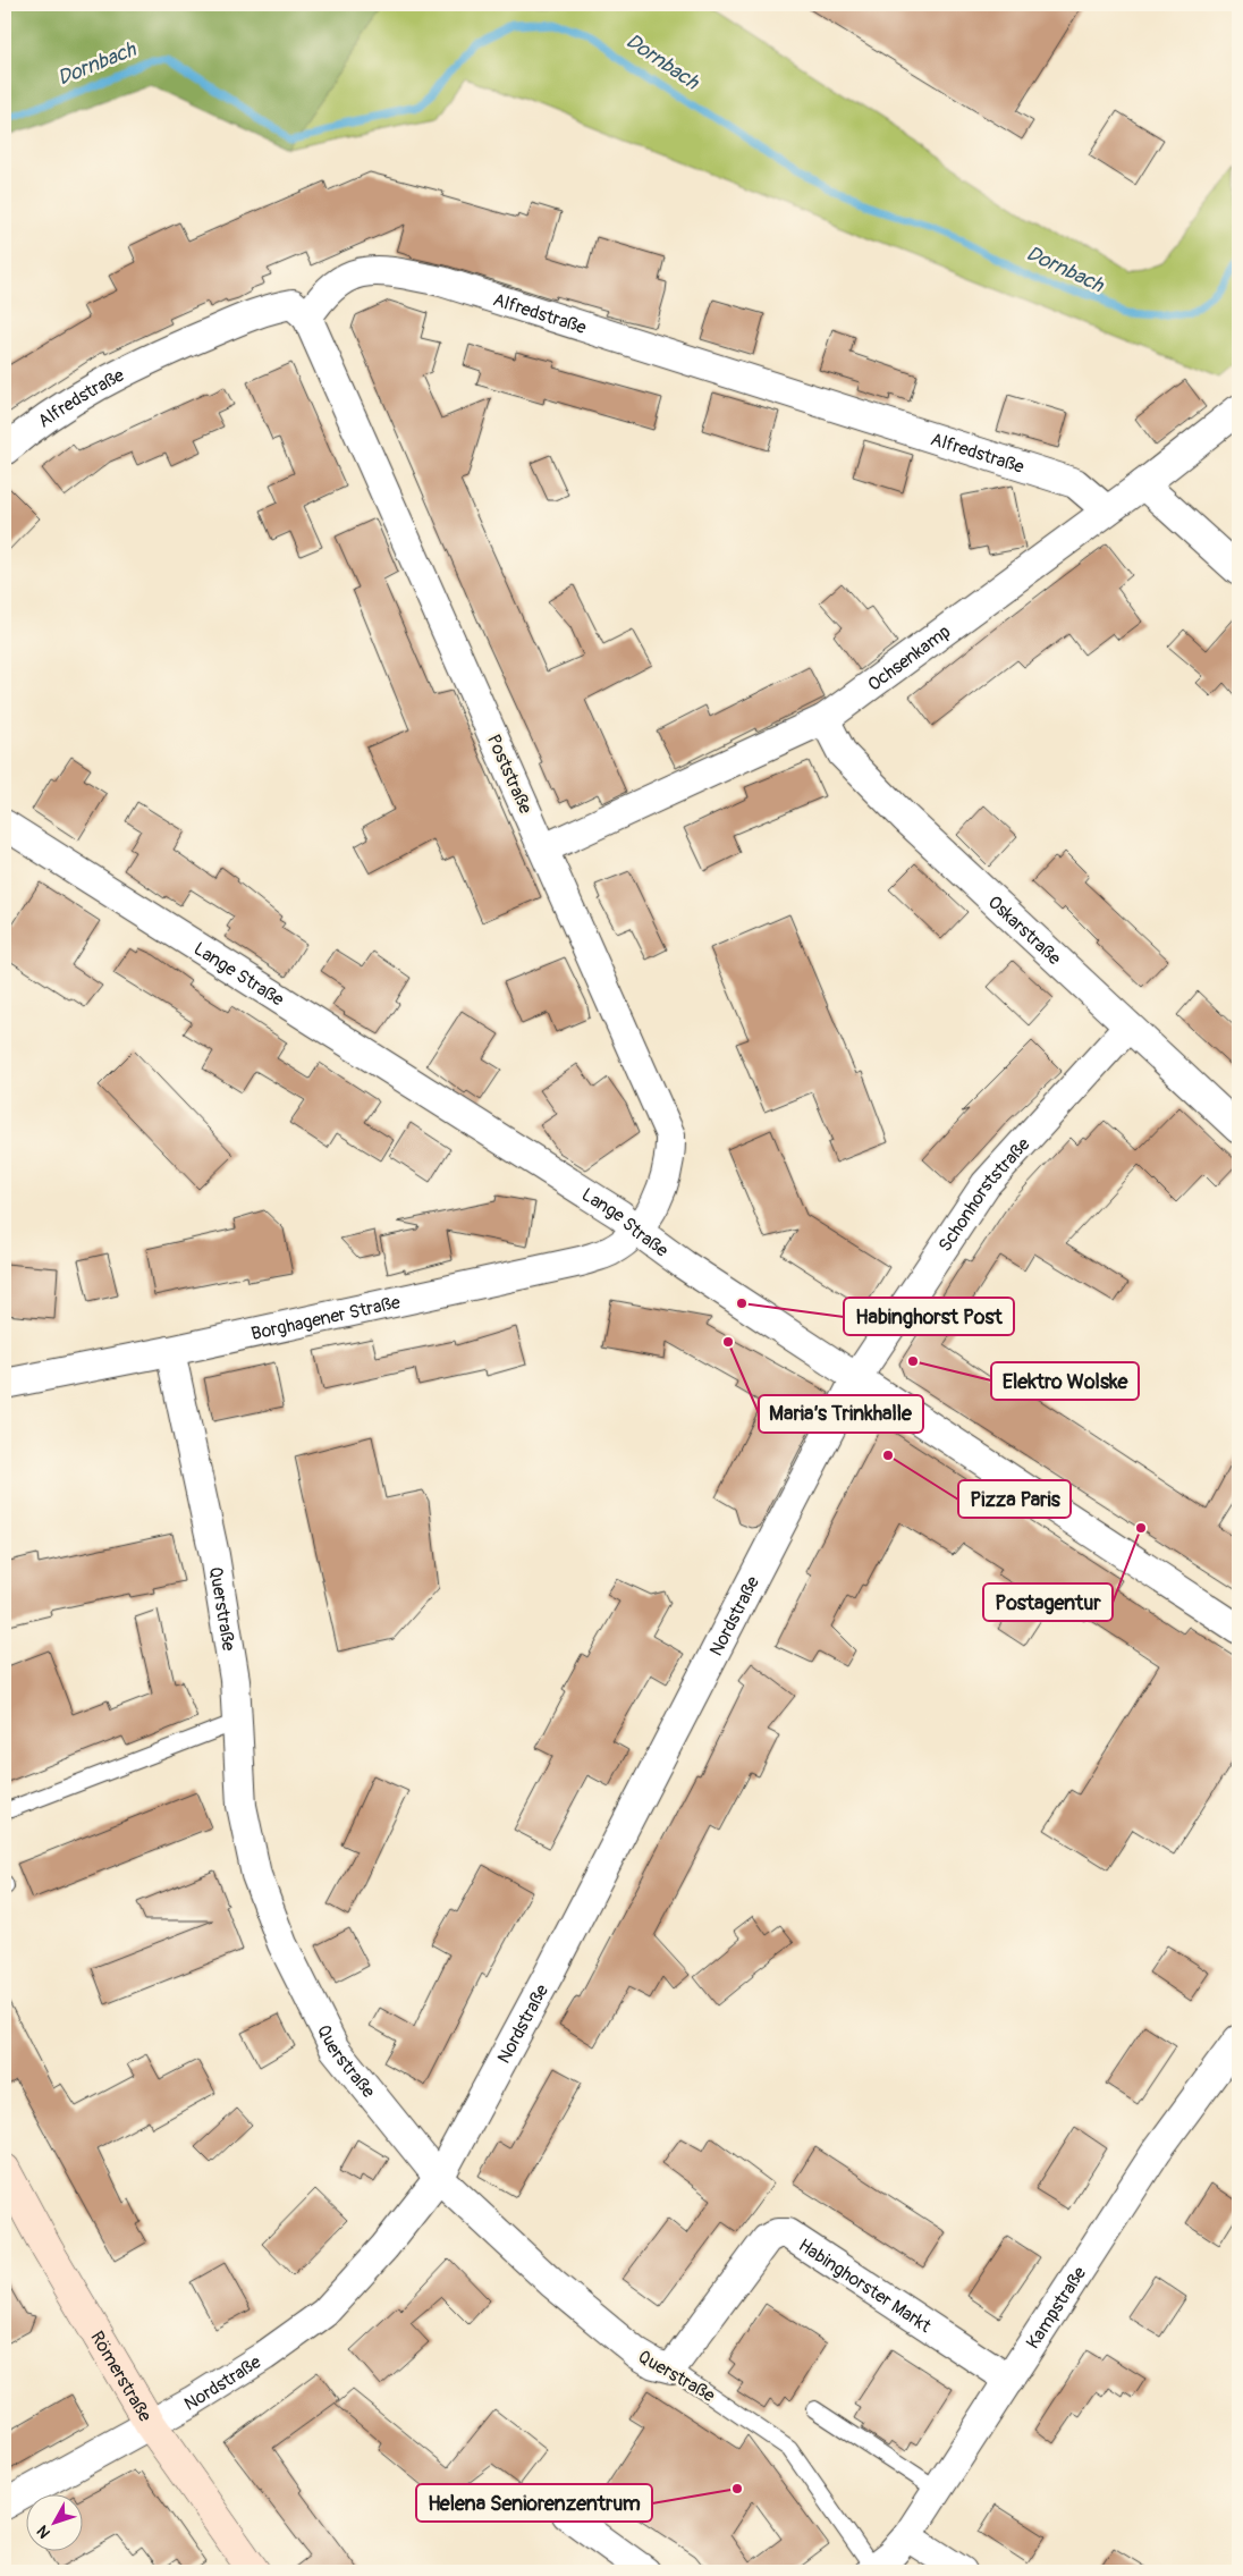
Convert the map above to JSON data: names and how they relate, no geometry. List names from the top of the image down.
{
  "streets": {
    "main road": ["Römerstraße"],
    "street": [
      "Alfredstraße",
      "Ochsenkamp",
      "Poststraße",
      "Oskarstraße",
      "Lange Straße",
      "Schonhorststraße",
      "Borghagener Straße",
      "Querstraße",
      "Nordstraße",
      "Habinghorster Markt",
      "Kampstraße"
    ]
  },
  "crossings": [
    ["Alfredstraße", "Ochsenkamp"],
    ["Alfredstraße", "Poststraße"],
    ["Ochsenkamp", "Poststraße"],
    ["Ochsenkamp", "Oskarstraße"],
    ["Poststraße", "Lange Straße"],
    ["Poststraße", "Borghagener Straße"],
    ["Oskarstraße", "Schonhorststraße"],
    ["Lange Straße", "Schonhorststraße"],
    ["Lange Straße", "Borghagener Straße"],
    ["Lange Straße", "Nordstraße"],
    ["Schonhorststraße", "Nordstraße"],
    ["Borghagener Straße", "Querstraße"],
    ["Querstraße", "Nordstraße"],
    ["Querstraße", "Habinghorster Markt"],
    ["Querstraße", "Kampstraße"],
    ["Nordstraße", "Römerstraße"],
    ["Habinghorster Markt", "Kampstraße"]
  ],
  "water": ["Dornbach"],
  "places": [
    "Habinghorst Post",
    "Maria’s Trinkhalle",
    "Elektro Wolske",
    "Pizza Paris",
    "Postagentur",
    "Helena Seniorenzentrum"
  ],
  "north": "bottom left"
}
